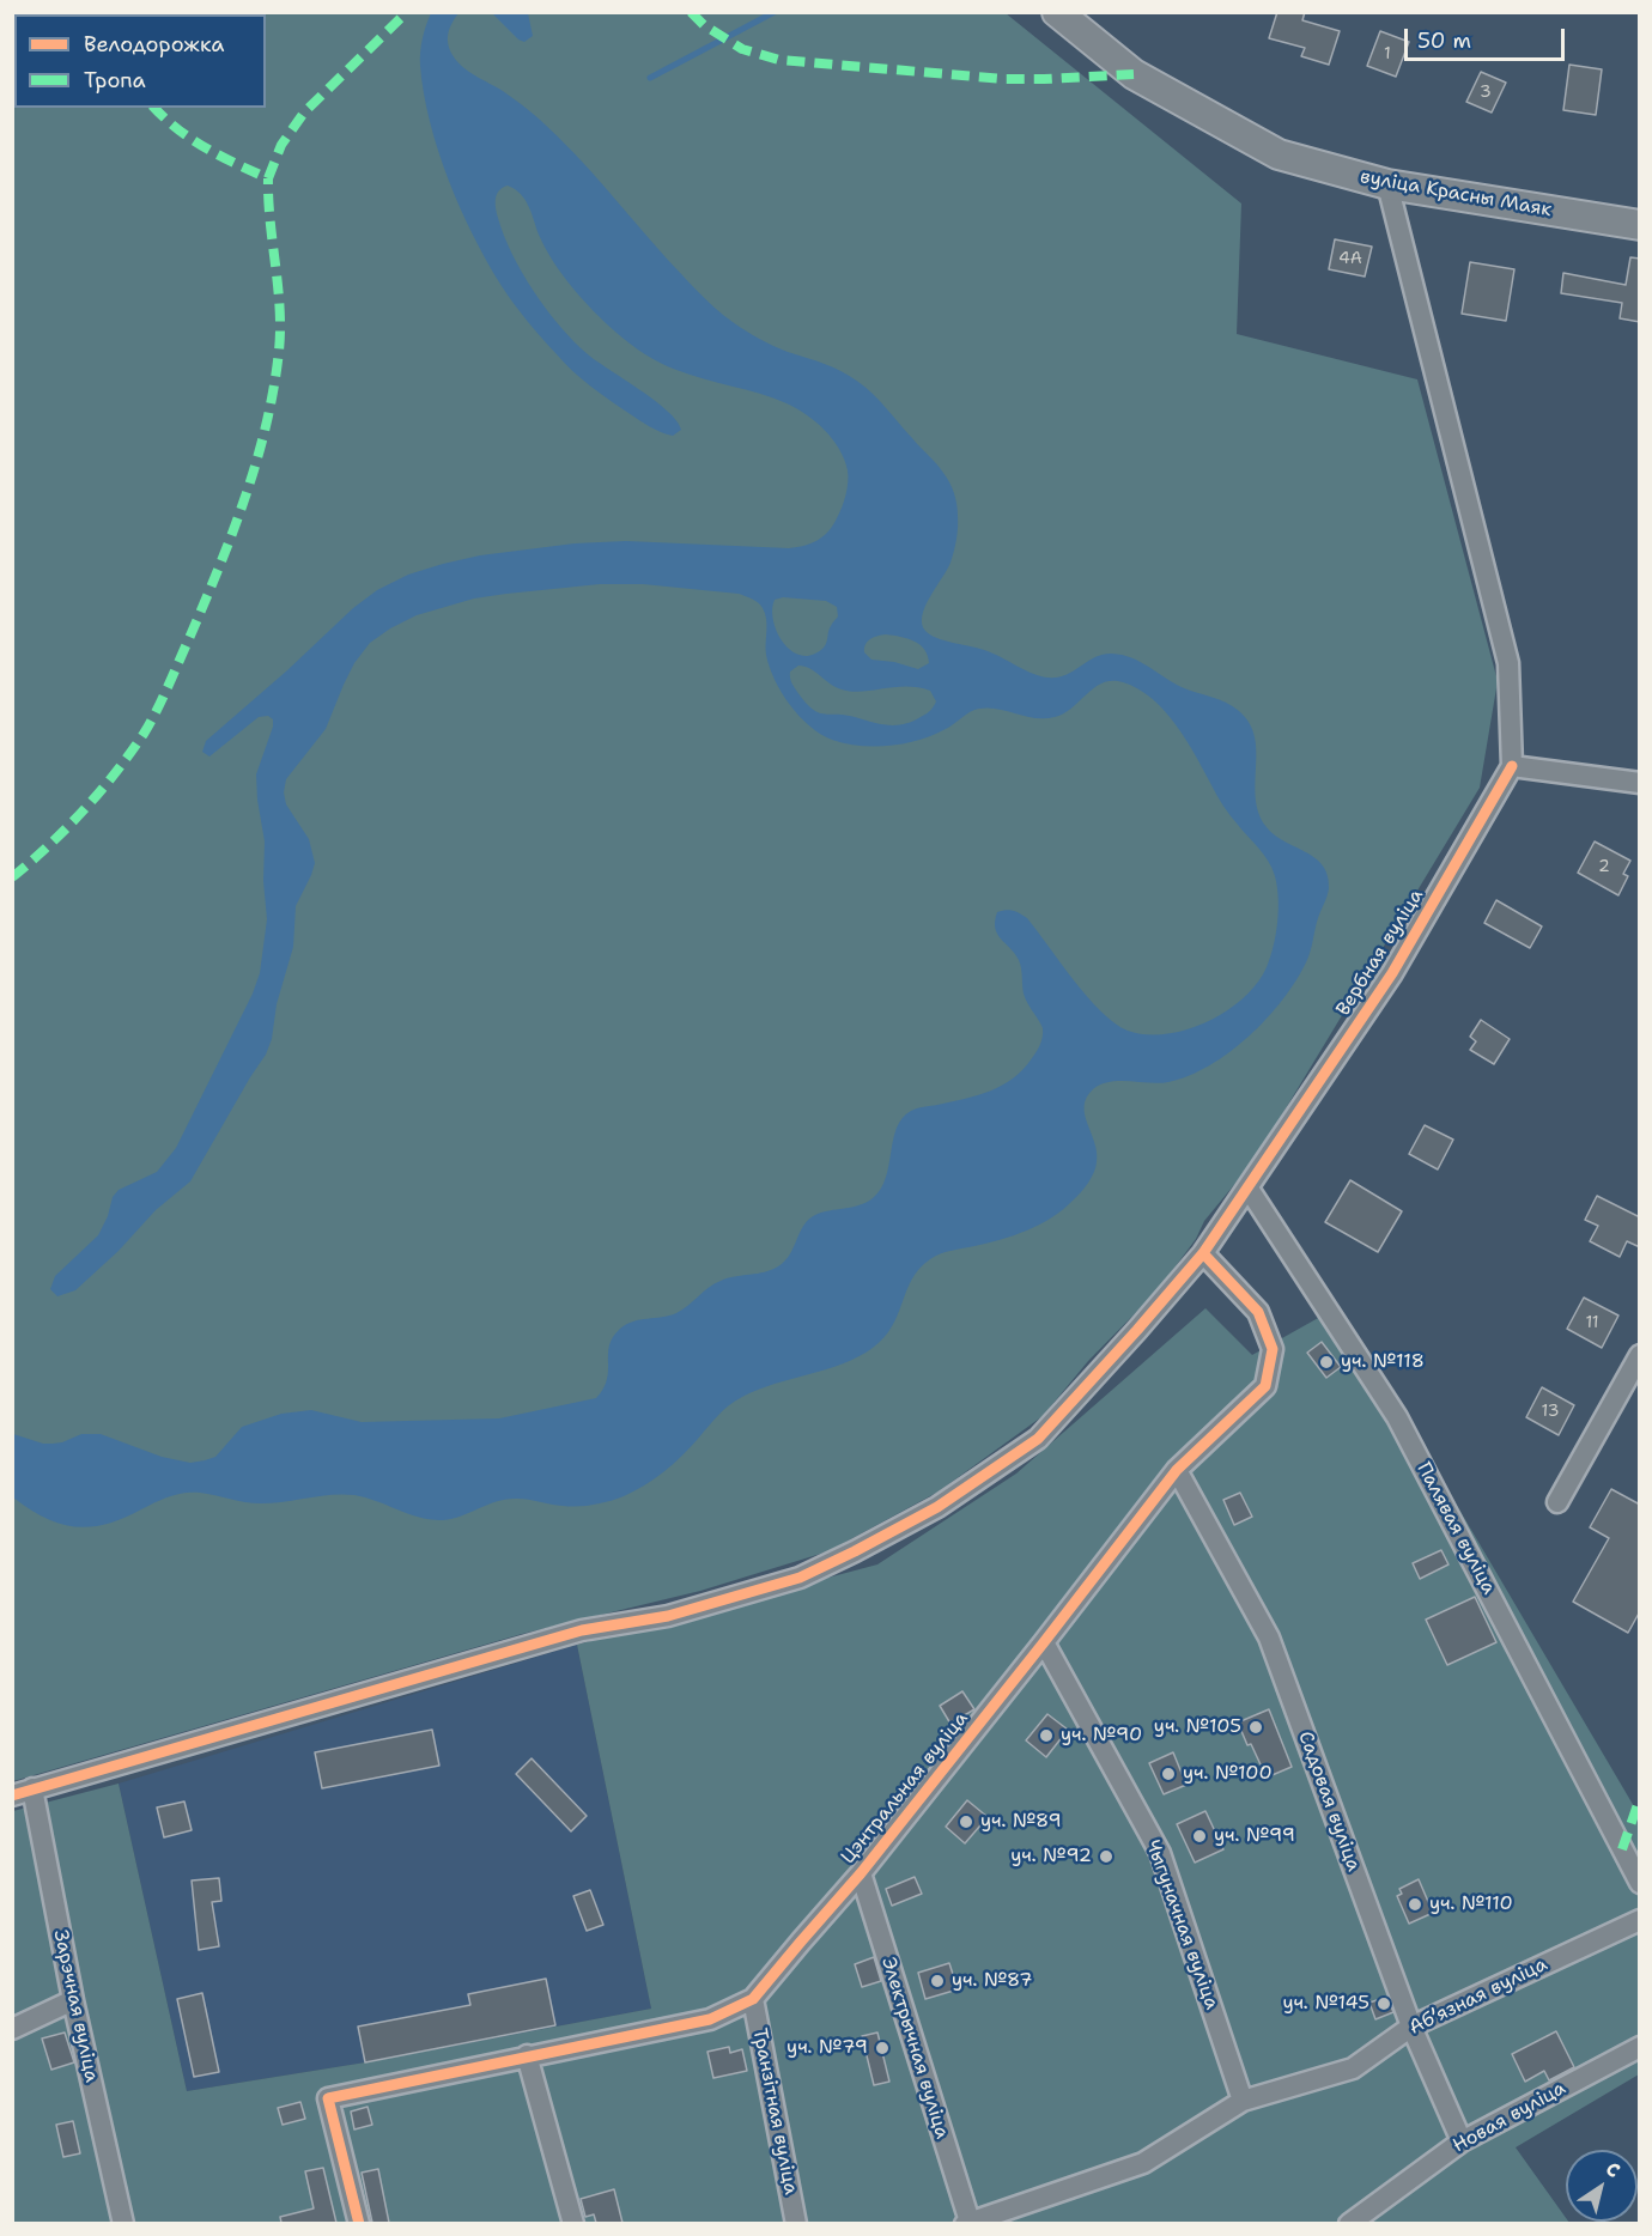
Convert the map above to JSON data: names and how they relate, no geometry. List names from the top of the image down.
{
  "streets": {
    "street": [
      "вуліца Красны Маяк",
      "Вербная вуліца",
      "Палявая вуліца",
      "Цэнтральная вуліца",
      "Садовая вуліца",
      "Чыгуначная вуліца",
      "Абʼязная вуліца",
      "Зарэчная вуліца",
      "Электрычная вуліца",
      "Транзітная вуліца",
      "Новая вуліца"
    ]
  },
  "crossings": [
    ["Вербная вуліца", "Палявая вуліца"],
    ["Вербная вуліца", "Цэнтральная вуліца"],
    ["Вербная вуліца", "Зарэчная вуліца"],
    ["Цэнтральная вуліца", "Садовая вуліца"],
    ["Цэнтральная вуліца", "Чыгуначная вуліца"],
    ["Цэнтральная вуліца", "Электрычная вуліца"],
    ["Цэнтральная вуліца", "Транзітная вуліца"],
    ["Садовая вуліца", "Абʼязная вуліца"],
    ["Садовая вуліца", "Новая вуліца"],
    ["Чыгуначная вуліца", "Абʼязная вуліца"],
    ["Абʼязная вуліца", "Электрычная вуліца"]
  ],
  "places": [
    "уч. №118",
    "уч. №105",
    "уч. №90",
    "уч. №100",
    "уч. №89",
    "уч. №99",
    "уч. №92",
    "уч. №110",
    "уч. №87",
    "уч. №145",
    "уч. №79"
  ],
  "house_numbers": [
    "1",
    "3",
    "4А",
    "2",
    "11",
    "13"
  ],
  "legend": ["Велодорожка", "Тропа"],
  "scale_bar": "50 m",
  "north": "top right"
}
